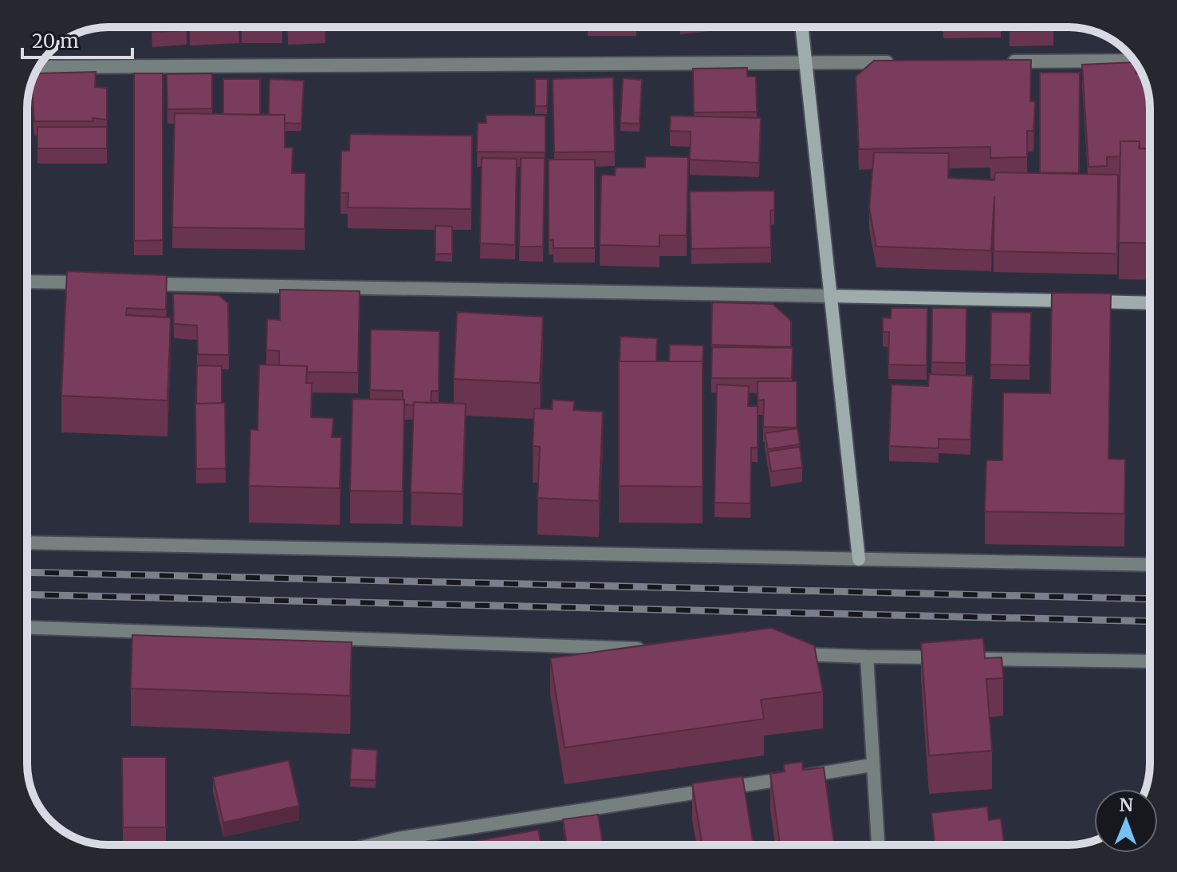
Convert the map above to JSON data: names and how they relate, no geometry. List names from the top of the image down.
{
  "scale_bar": "20 m",
  "north": "top"
}
